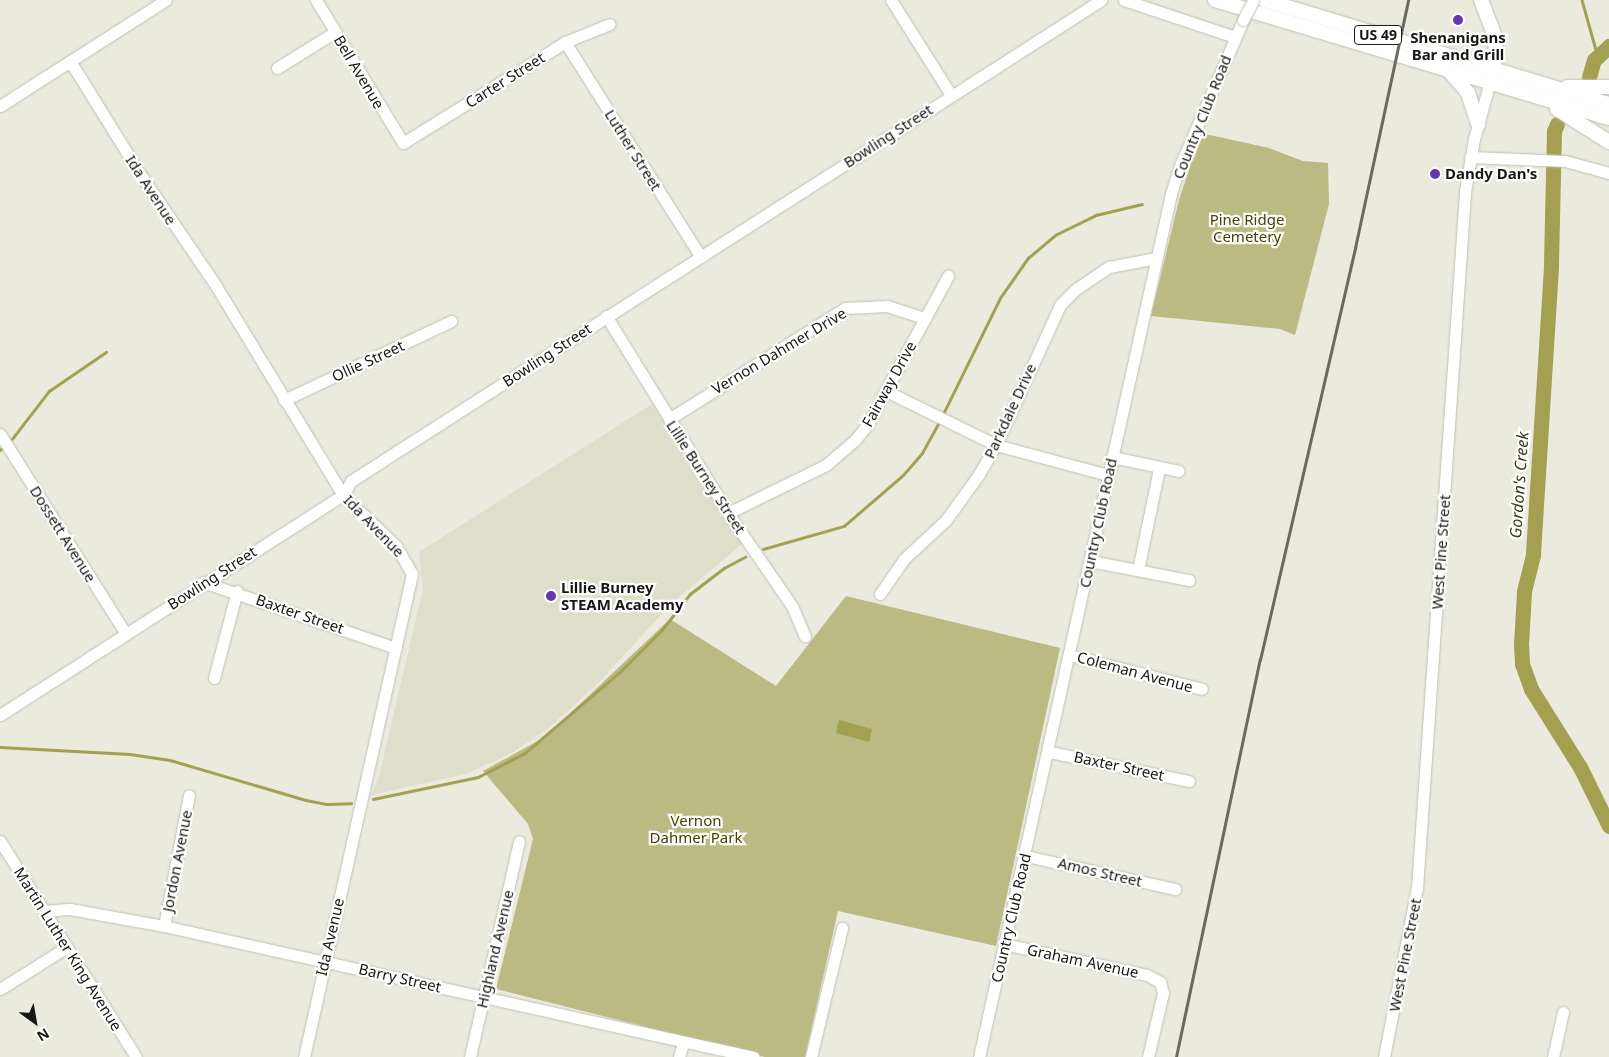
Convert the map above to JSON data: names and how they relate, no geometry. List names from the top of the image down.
{
  "streets": {
    "main road": ["US 49", "West Pine Street"],
    "street": [
      "Bell Avenue",
      "Carter Street",
      "Country Club Road",
      "Bowling Street",
      "Luther Street",
      "Ida Avenue",
      "Vernon Dahmer Drive",
      "Ollie Street",
      "Fairway Drive",
      "Parkdale Drive",
      "Lillie Burney Street",
      "Dossett Avenue",
      "Baxter Street",
      "Coleman Avenue",
      "Jordon Avenue",
      "Amos Street",
      "Martin Luther King Avenue",
      "Highland Avenue",
      "Graham Avenue",
      "Barry Street"
    ]
  },
  "crossings": [
    ["US 49", "West Pine Street"],
    ["Bell Avenue", "Carter Street"],
    ["Carter Street", "Luther Street"],
    ["Country Club Road", "Parkdale Drive"],
    ["Country Club Road", "Baxter Street"],
    ["Country Club Road", "Coleman Avenue"],
    ["Country Club Road", "Amos Street"],
    ["Country Club Road", "Graham Avenue"],
    ["Bowling Street", "Luther Street"],
    ["Bowling Street", "Ida Avenue"],
    ["Bowling Street", "Lillie Burney Street"],
    ["Bowling Street", "Dossett Avenue"],
    ["Bowling Street", "Baxter Street"],
    ["Ida Avenue", "Ollie Street"],
    ["Ida Avenue", "Baxter Street"],
    ["Ida Avenue", "Barry Street"],
    ["Vernon Dahmer Drive", "Fairway Drive"],
    ["Vernon Dahmer Drive", "Lillie Burney Street"],
    ["Fairway Drive", "Lillie Burney Street"],
    ["Jordon Avenue", "Barry Street"],
    ["Martin Luther King Avenue", "Barry Street"],
    ["Highland Avenue", "Barry Street"]
  ],
  "water": ["Gordon's Creek"],
  "parks": ["Pine Ridge Cemetery", "Vernon Dahmer Park"],
  "places": ["Shenanigans Bar and Grill", "Dandy Dan's", "Lillie Burney STEAM Academy"],
  "north": "bottom right"
}
